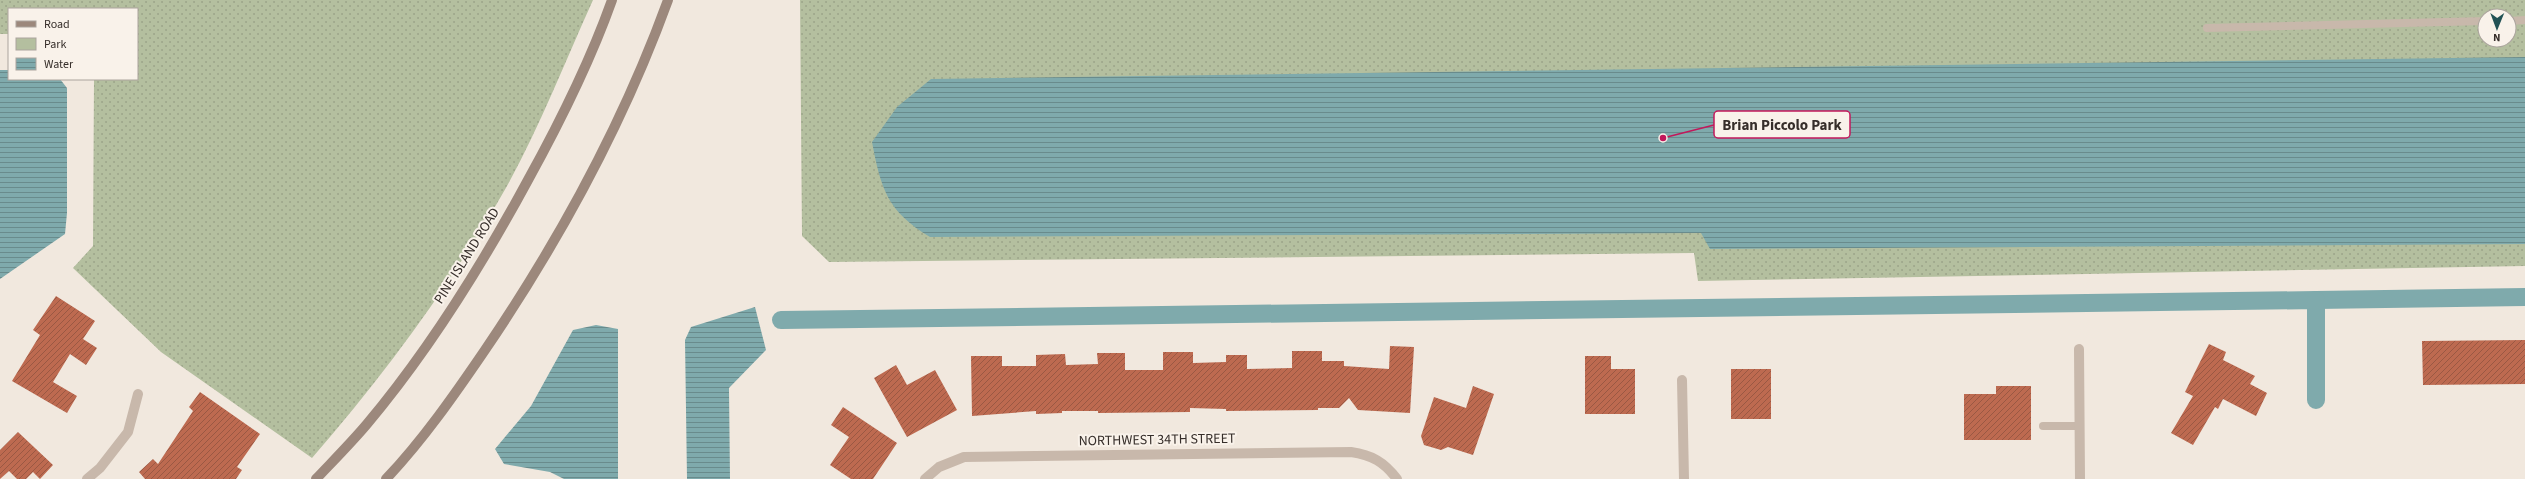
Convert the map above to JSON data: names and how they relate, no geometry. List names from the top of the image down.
{
  "streets": {
    "main road": ["PINE ISLAND ROAD"],
    "street": ["NORTHWEST 34TH STREET"]
  },
  "places": ["Brian Piccolo Park"],
  "legend": ["Road", "Park", "Water"],
  "north": "bottom"
}
